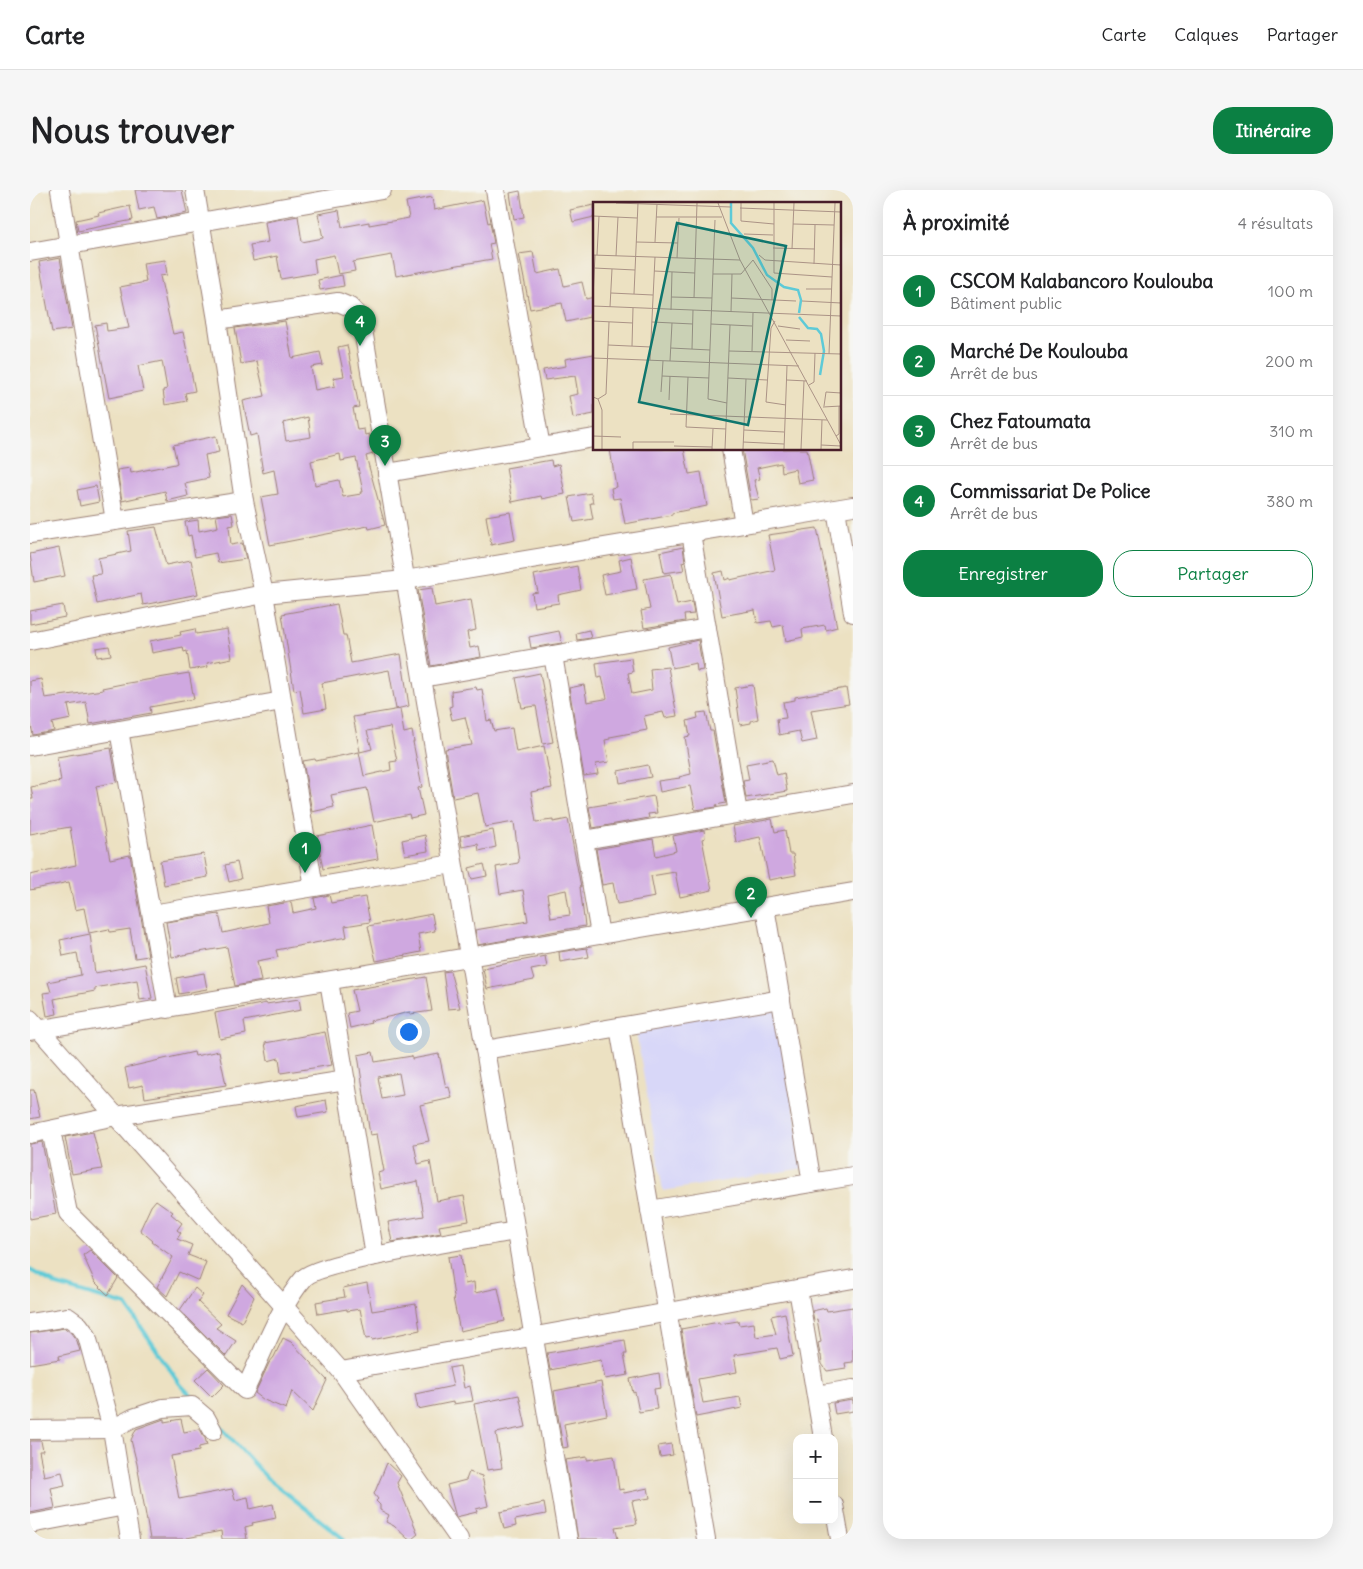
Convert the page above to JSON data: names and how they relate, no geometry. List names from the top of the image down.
{
  "page": {
    "header": "Carte",
    "nav": ["Carte", "Calques", "Partager"],
    "buttons": [
      "Itinéraire",
      ["Enregistrer", "Partager"]
    ],
    "title": "Nous trouver",
    "heading": ["À proximité", "4 résultats"],
    "list": [
      {
        "mark": "1",
        "name": "CSCOM Kalabancoro Koulouba",
        "note": "Bâtiment public",
        "value": "100 m"
      },
      {
        "mark": "2",
        "name": "Marché De Koulouba",
        "note": "Arrêt de bus",
        "value": "200 m"
      },
      {
        "mark": "3",
        "name": "Chez Fatoumata",
        "note": "Arrêt de bus",
        "value": "310 m"
      },
      {
        "mark": "4",
        "name": "Commissariat De Police",
        "note": "Arrêt de bus",
        "value": "380 m"
      }
    ],
    "pins": [
      "4",
      "3",
      "1",
      "2"
    ],
    "map_buttons": ["+", "−"]
  }
}
